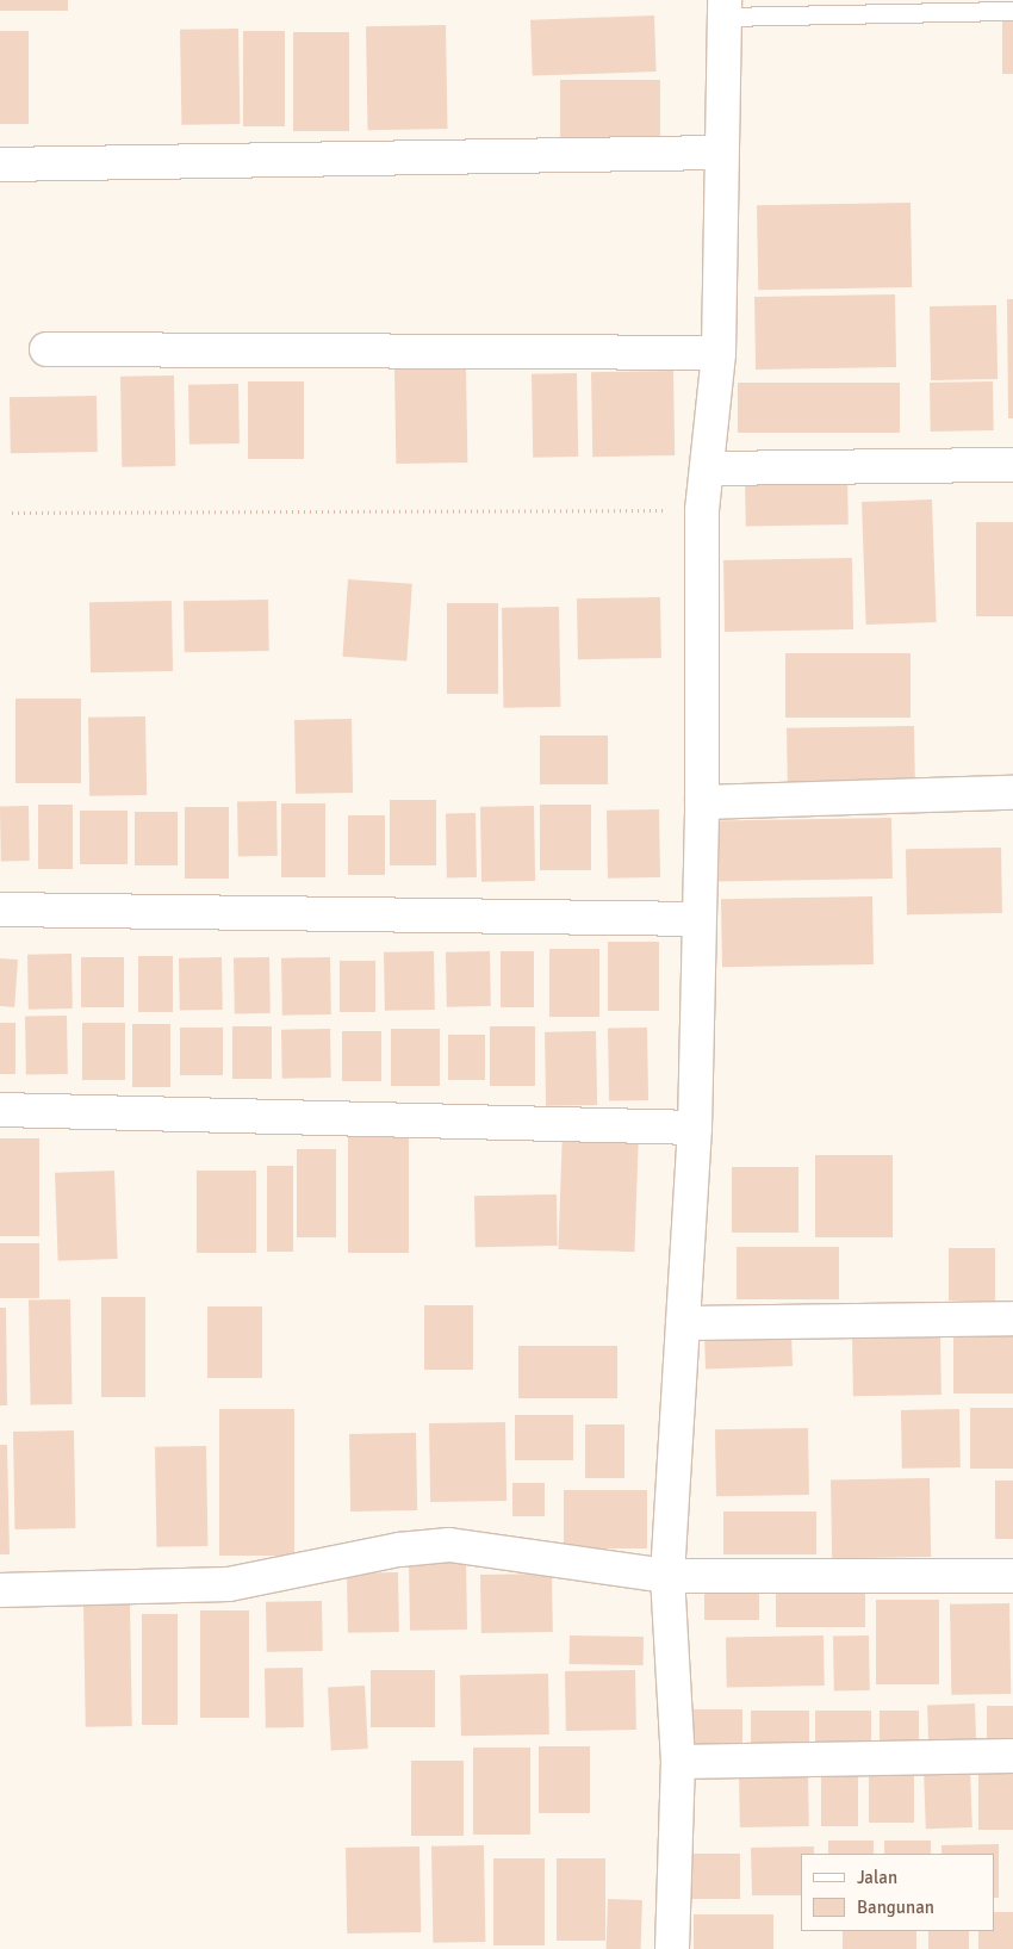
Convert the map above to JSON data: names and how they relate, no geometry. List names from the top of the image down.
{
  "legend": ["Jalan", "Bangunan"]
}
